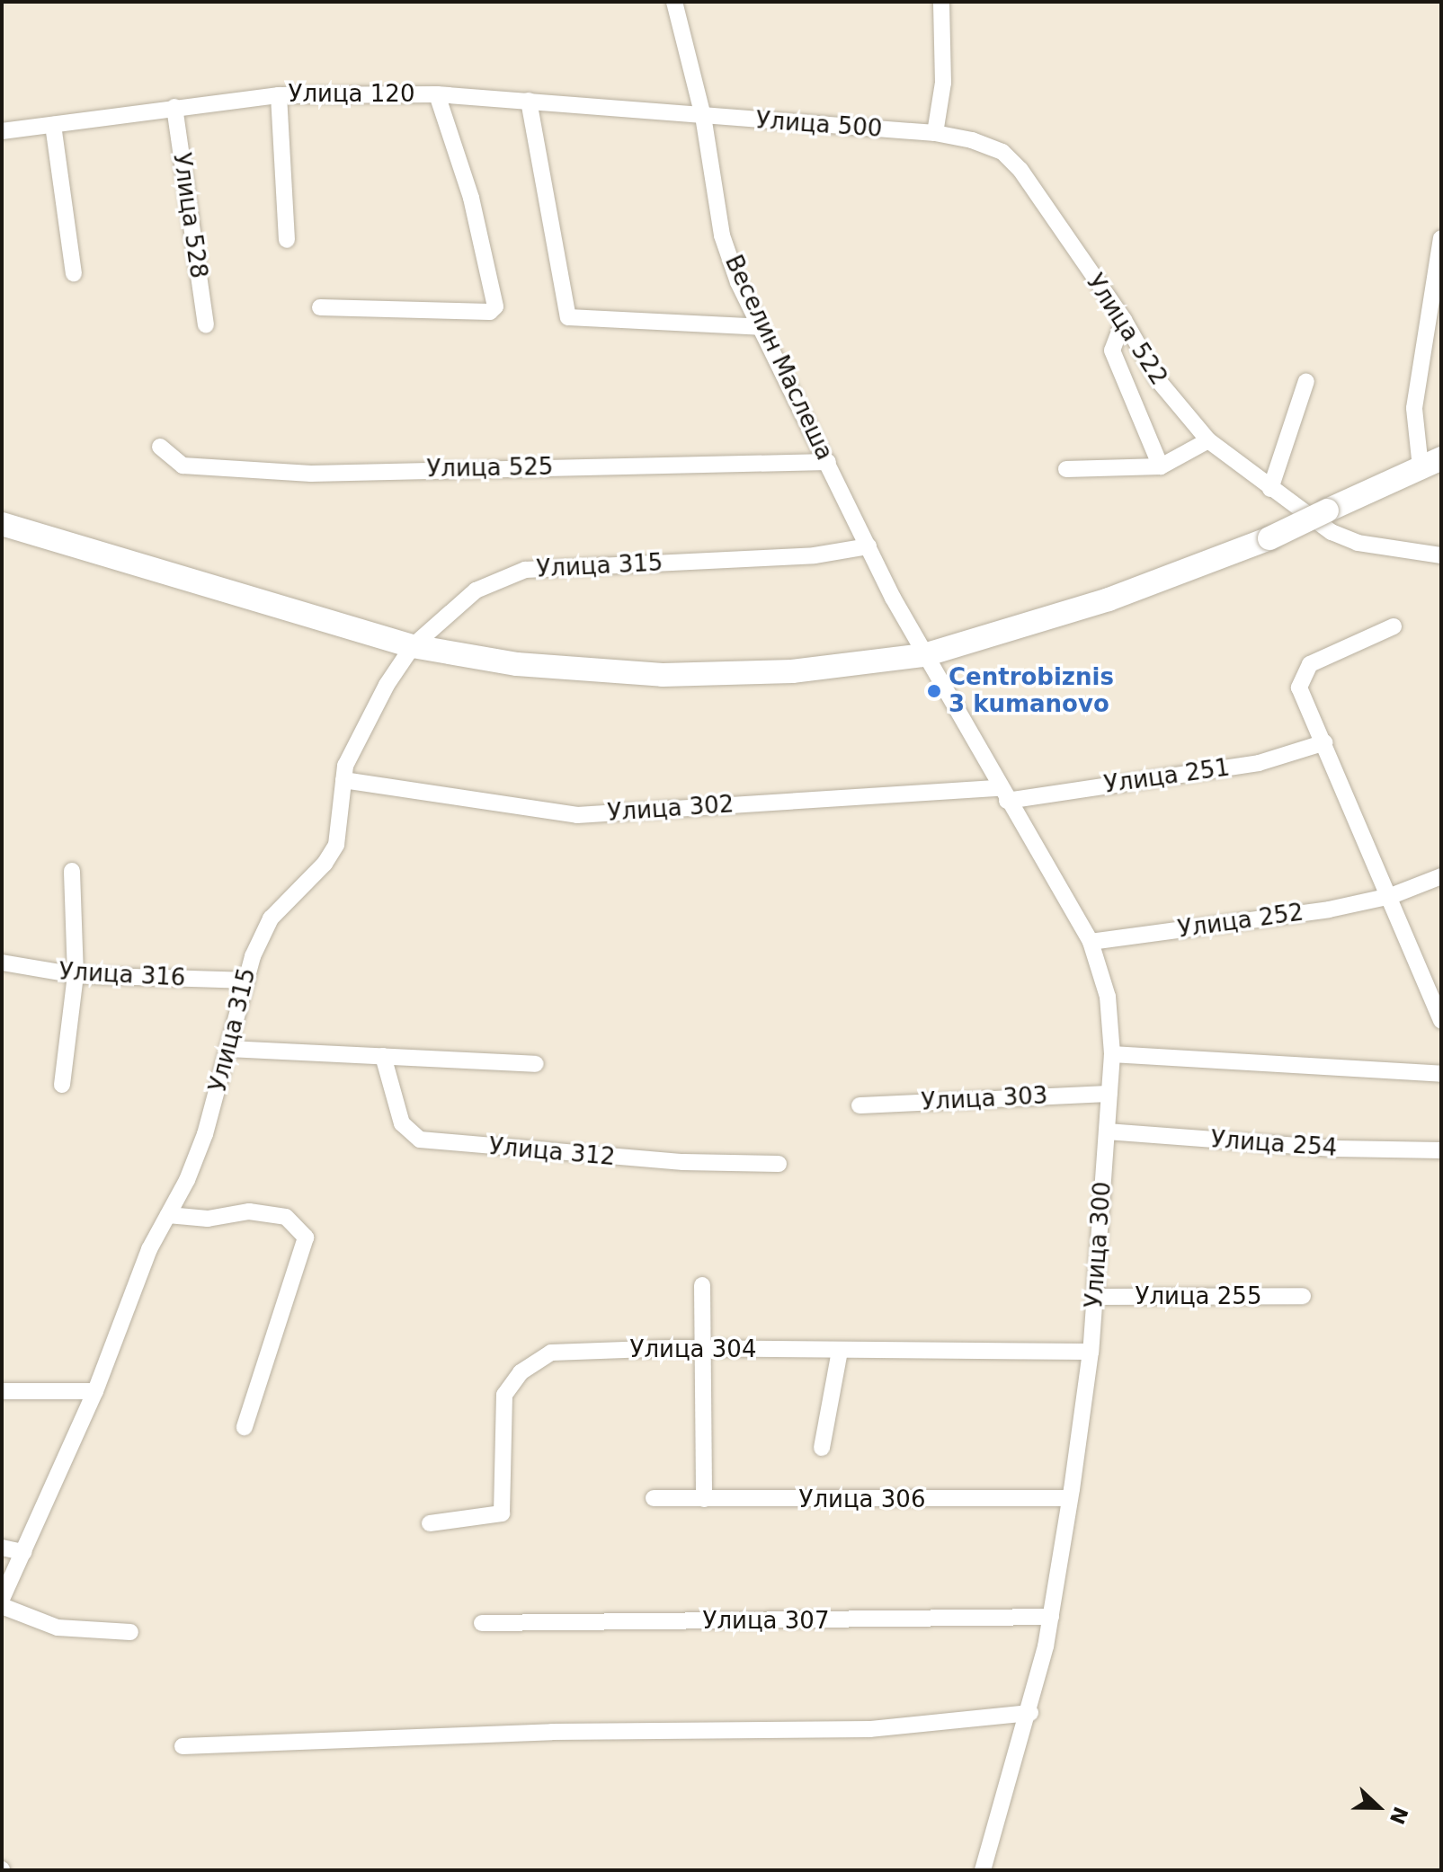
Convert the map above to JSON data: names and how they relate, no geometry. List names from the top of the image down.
{
  "streets": {
    "street": [
      "Улица 120",
      "Улица 500",
      "Улица 528",
      "Улица 522",
      "Веселин Маслеша",
      "Улица 525",
      "Улица 315",
      "Улица 251",
      "Улица 302",
      "Улица 252",
      "Улица 316",
      "Улица 303",
      "Улица 254",
      "Улица 312",
      "Улица 300",
      "Улица 255",
      "Улица 304",
      "Улица 306",
      "Улица 307"
    ]
  },
  "crossings": [
    ["Улица 120", "Улица 500"],
    ["Улица 120", "Улица 528"],
    ["Улица 120", "Веселин Маслеша"],
    ["Улица 500", "Улица 522"],
    ["Улица 500", "Веселин Маслеша"],
    ["Веселин Маслеша", "Улица 525"],
    ["Веселин Маслеша", "Улица 315"],
    ["Веселин Маслеша", "Улица 300"],
    ["Улица 315", "Улица 302"],
    ["Улица 315", "Улица 316"],
    ["Улица 251", "Улица 302"],
    ["Улица 251", "Улица 300"],
    ["Улица 302", "Улица 300"],
    ["Улица 252", "Улица 300"],
    ["Улица 303", "Улица 300"],
    ["Улица 254", "Улица 300"],
    ["Улица 300", "Улица 255"],
    ["Улица 300", "Улица 304"],
    ["Улица 300", "Улица 306"],
    ["Улица 300", "Улица 307"]
  ],
  "places": ["Centrobiznis 3 kumanovo"],
  "north": "right"
}
